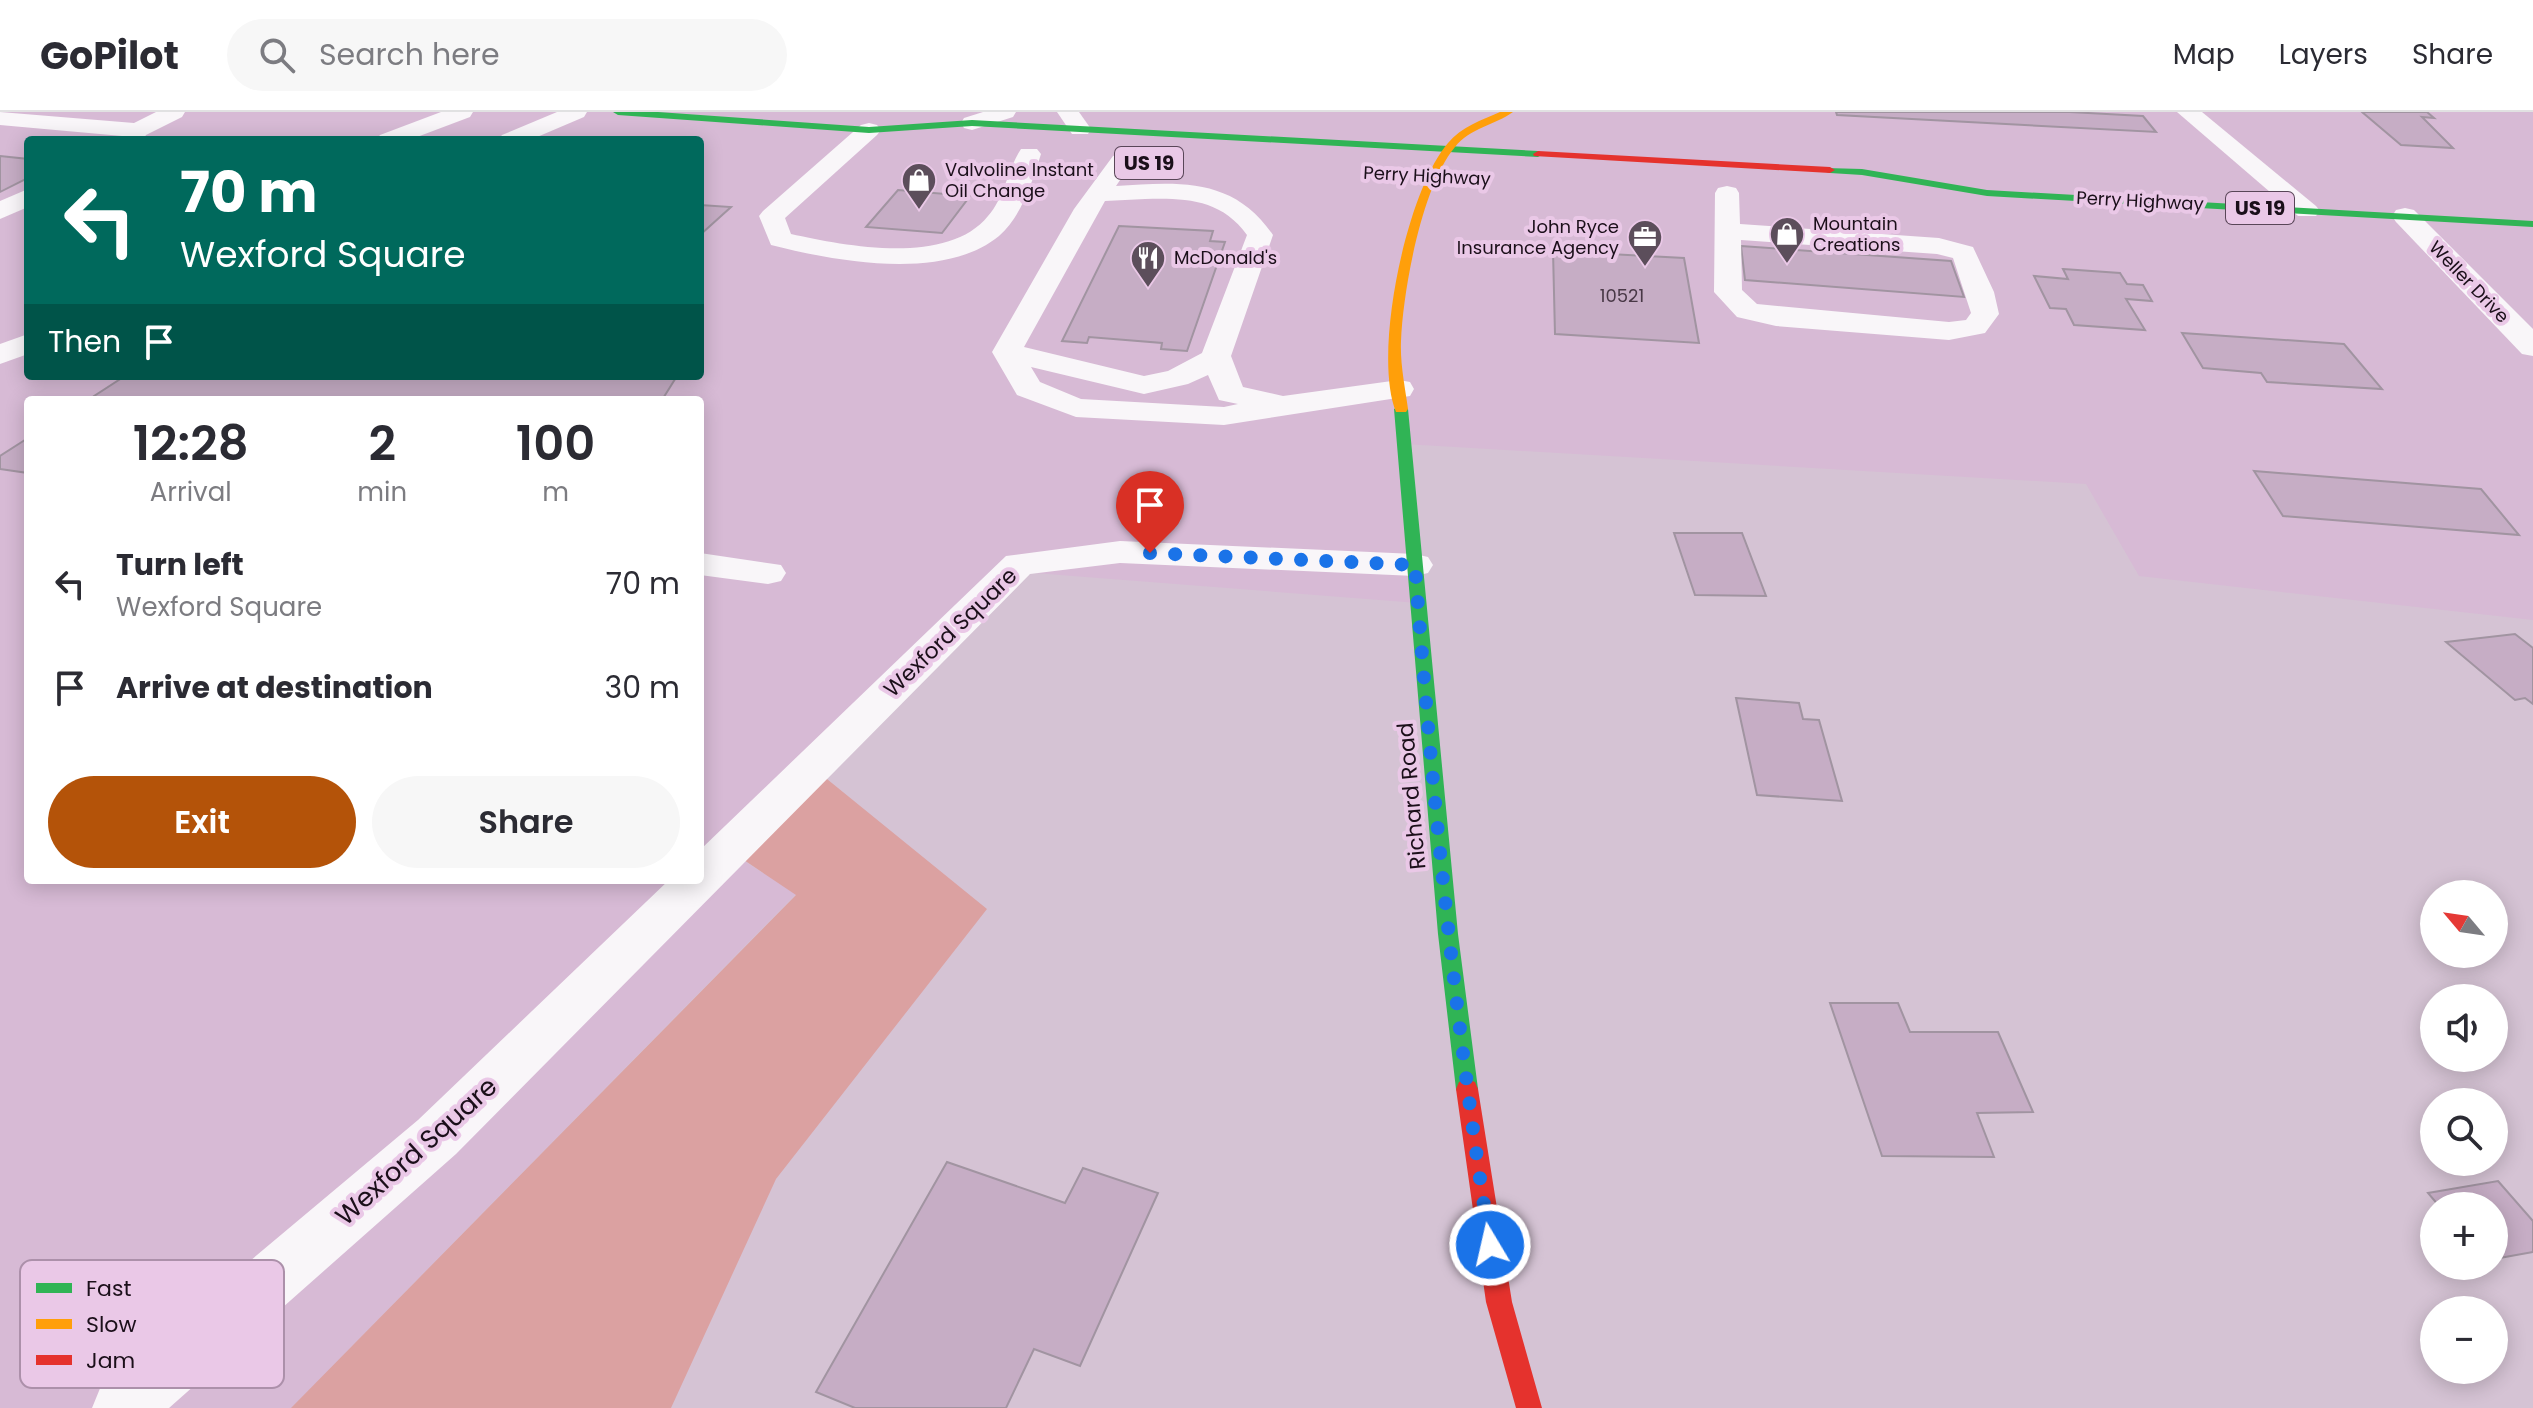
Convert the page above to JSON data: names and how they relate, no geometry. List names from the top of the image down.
{
  "streets": {
    "main road": ["US 19", "Perry Highway", "Richard Road"],
    "street": ["Weller Drive"],
    "lane": ["Wexford Square"]
  },
  "crossings": [
    ["Perry Highway", "Weller Drive"],
    ["Perry Highway", "Richard Road"],
    ["Wexford Square", "Richard Road"]
  ],
  "places": {
    "shop": ["Valvoline Instant Oil Change", "Mountain Creations"],
    "office": ["John Ryce Insurance Agency"],
    "restaurant": ["McDonald's"]
  },
  "house_numbers": ["10521"],
  "legend": ["Fast", "Slow", "Jam"],
  "north": "top left",
  "page": {
    "header": "GoPilot",
    "search": "Search here",
    "nav": ["Map", "Layers", "Share"],
    "turn": ["70 m", "Wexford Square"],
    "then": "Then",
    "eta": [
      "12:28",
      "Arrival",
      "2",
      "min",
      "100",
      "m"
    ],
    "list": [
      {
        "name": "Turn left",
        "note": "Wexford Square",
        "value": "70 m"
      },
      {
        "name": "Arrive at destination",
        "value": "30 m"
      }
    ],
    "buttons": ["Exit", "Share"],
    "map_buttons": ["+", "−"]
  }
}
